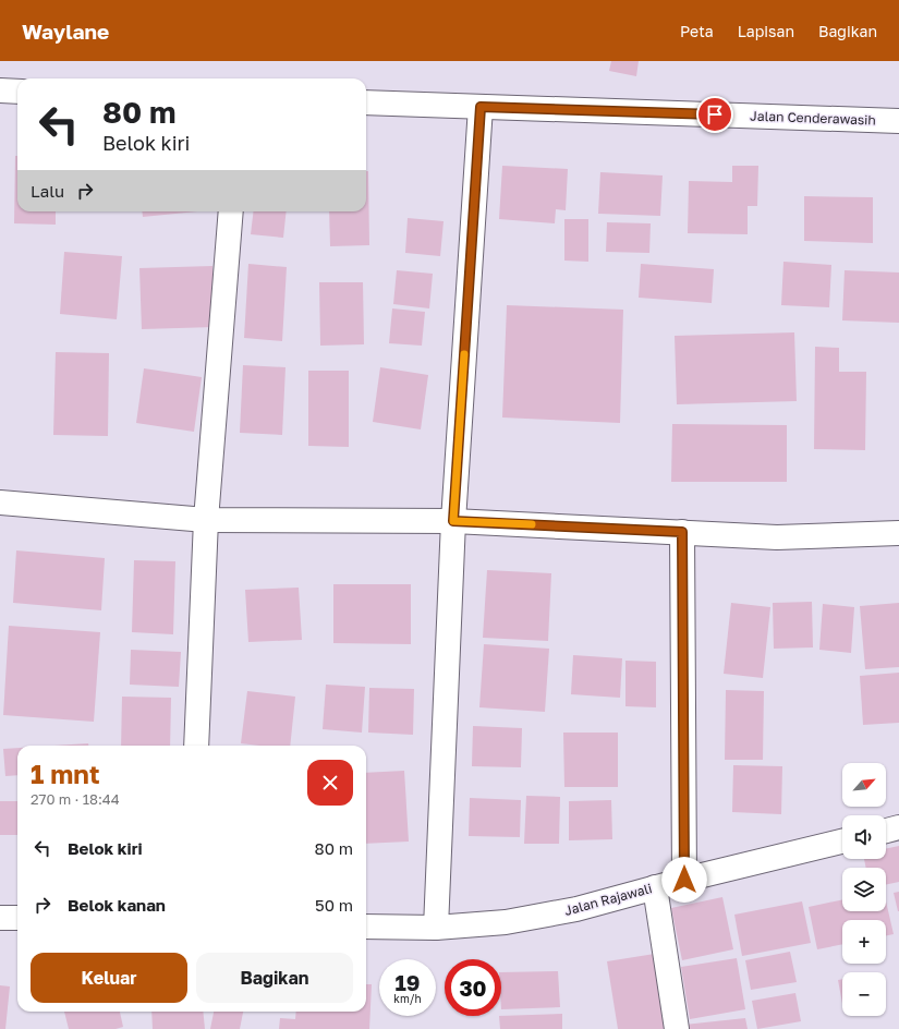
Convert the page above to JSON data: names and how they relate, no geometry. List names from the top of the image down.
{
  "streets": {
    "street": ["Jalan Cenderawasih", "Jalan Rajawali"]
  },
  "north": "top right",
  "page": {
    "header": "Waylane",
    "nav": ["Peta", "Lapisan", "Bagikan"],
    "turn": ["80 m", "Belok kiri"],
    "then": "Lalu",
    "heading": ["1 mnt", "270 m · 18:44"],
    "map_buttons": ["+", "−"],
    "list": [
      {
        "name": "Belok kiri",
        "value": "80 m"
      },
      {
        "name": "Belok kanan",
        "value": "50 m"
      }
    ],
    "buttons": ["Keluar", "Bagikan"],
    "speed": "19 km/h",
    "limit": "30"
  }
}
